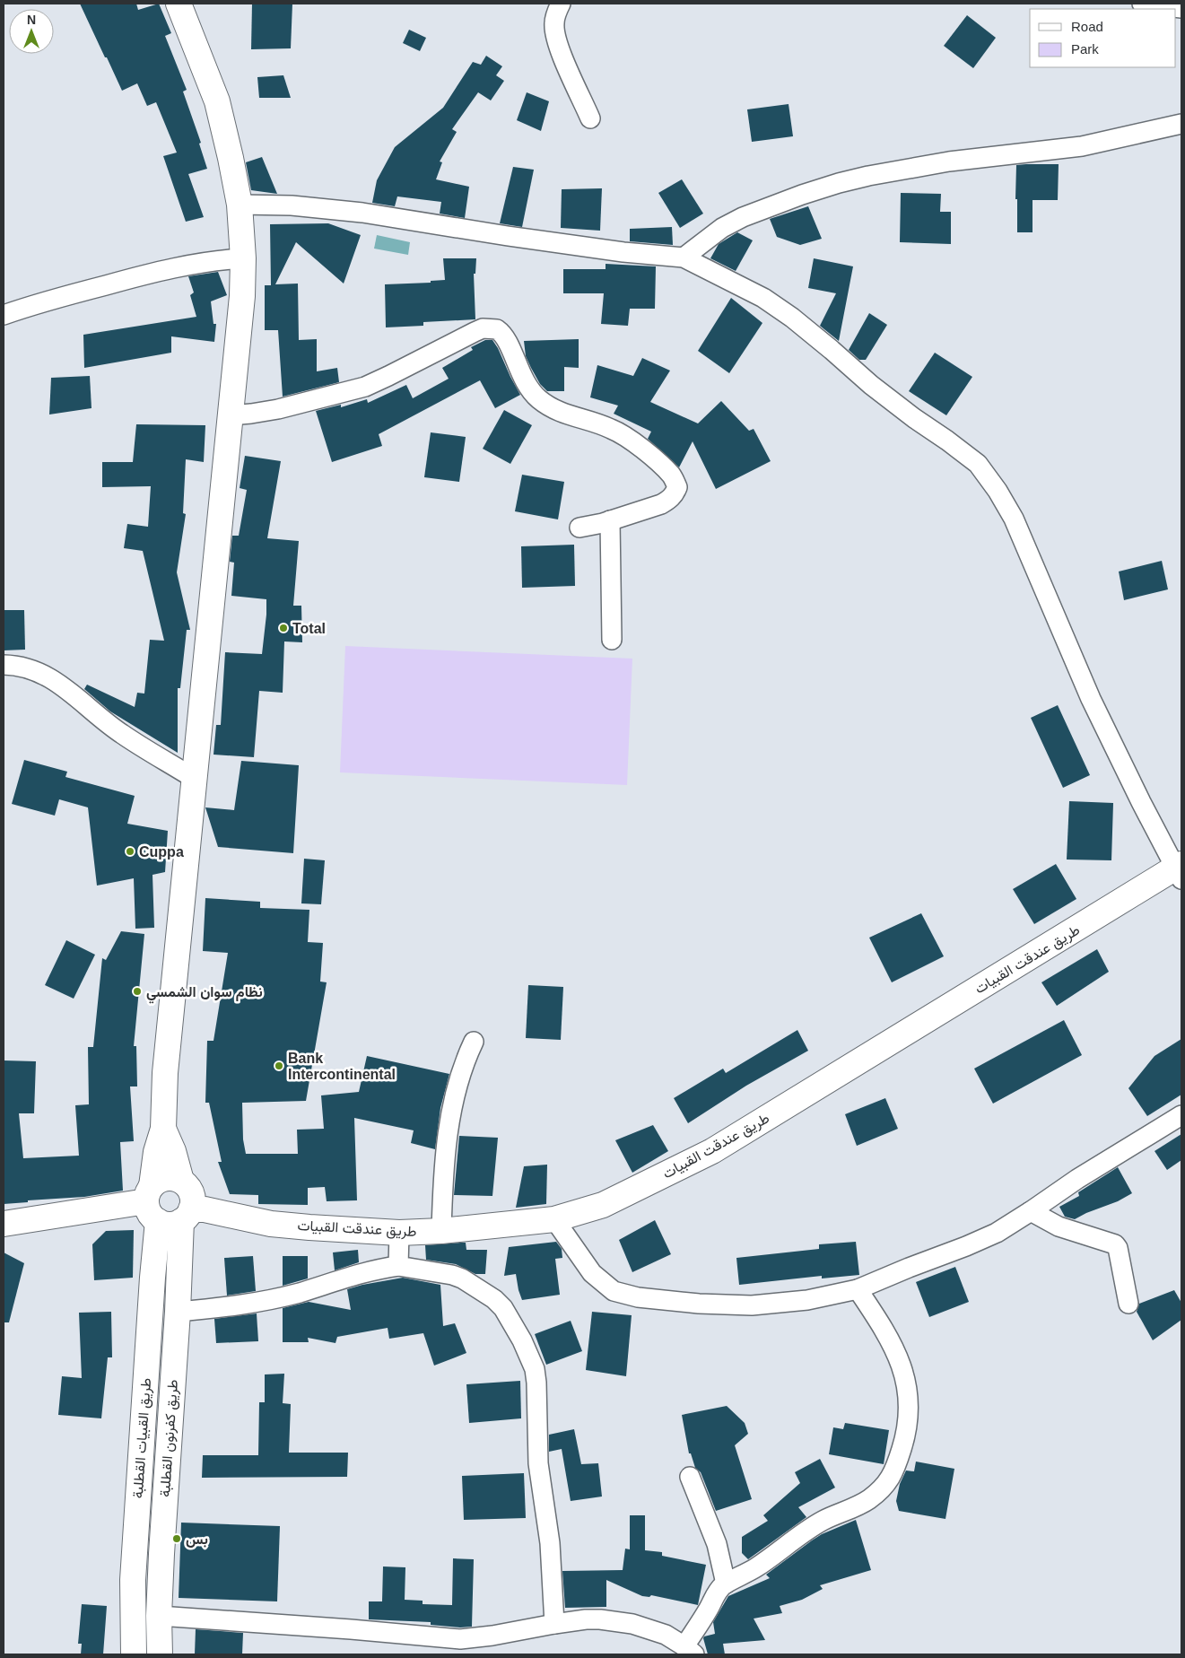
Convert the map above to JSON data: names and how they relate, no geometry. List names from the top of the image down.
{
  "streets": {
    "main road": ["طريق عندقت القبيات", "طريق القبيات القطلبة", "طريق كفرنون القطلبة"]
  },
  "crossings": [
    ["طريق عندقت القبيات", "طريق القبيات القطلبة"],
    ["طريق عندقت القبيات", "طريق كفرنون القطلبة"],
    ["طريق القبيات القطلبة", "طريق كفرنون القطلبة"]
  ],
  "places": [
    "Total",
    "Cuppa",
    "نظام سوان الشمسي",
    "Bank Intercontinental",
    "بس"
  ],
  "legend": ["Road", "Park"],
  "north": "top"
}
